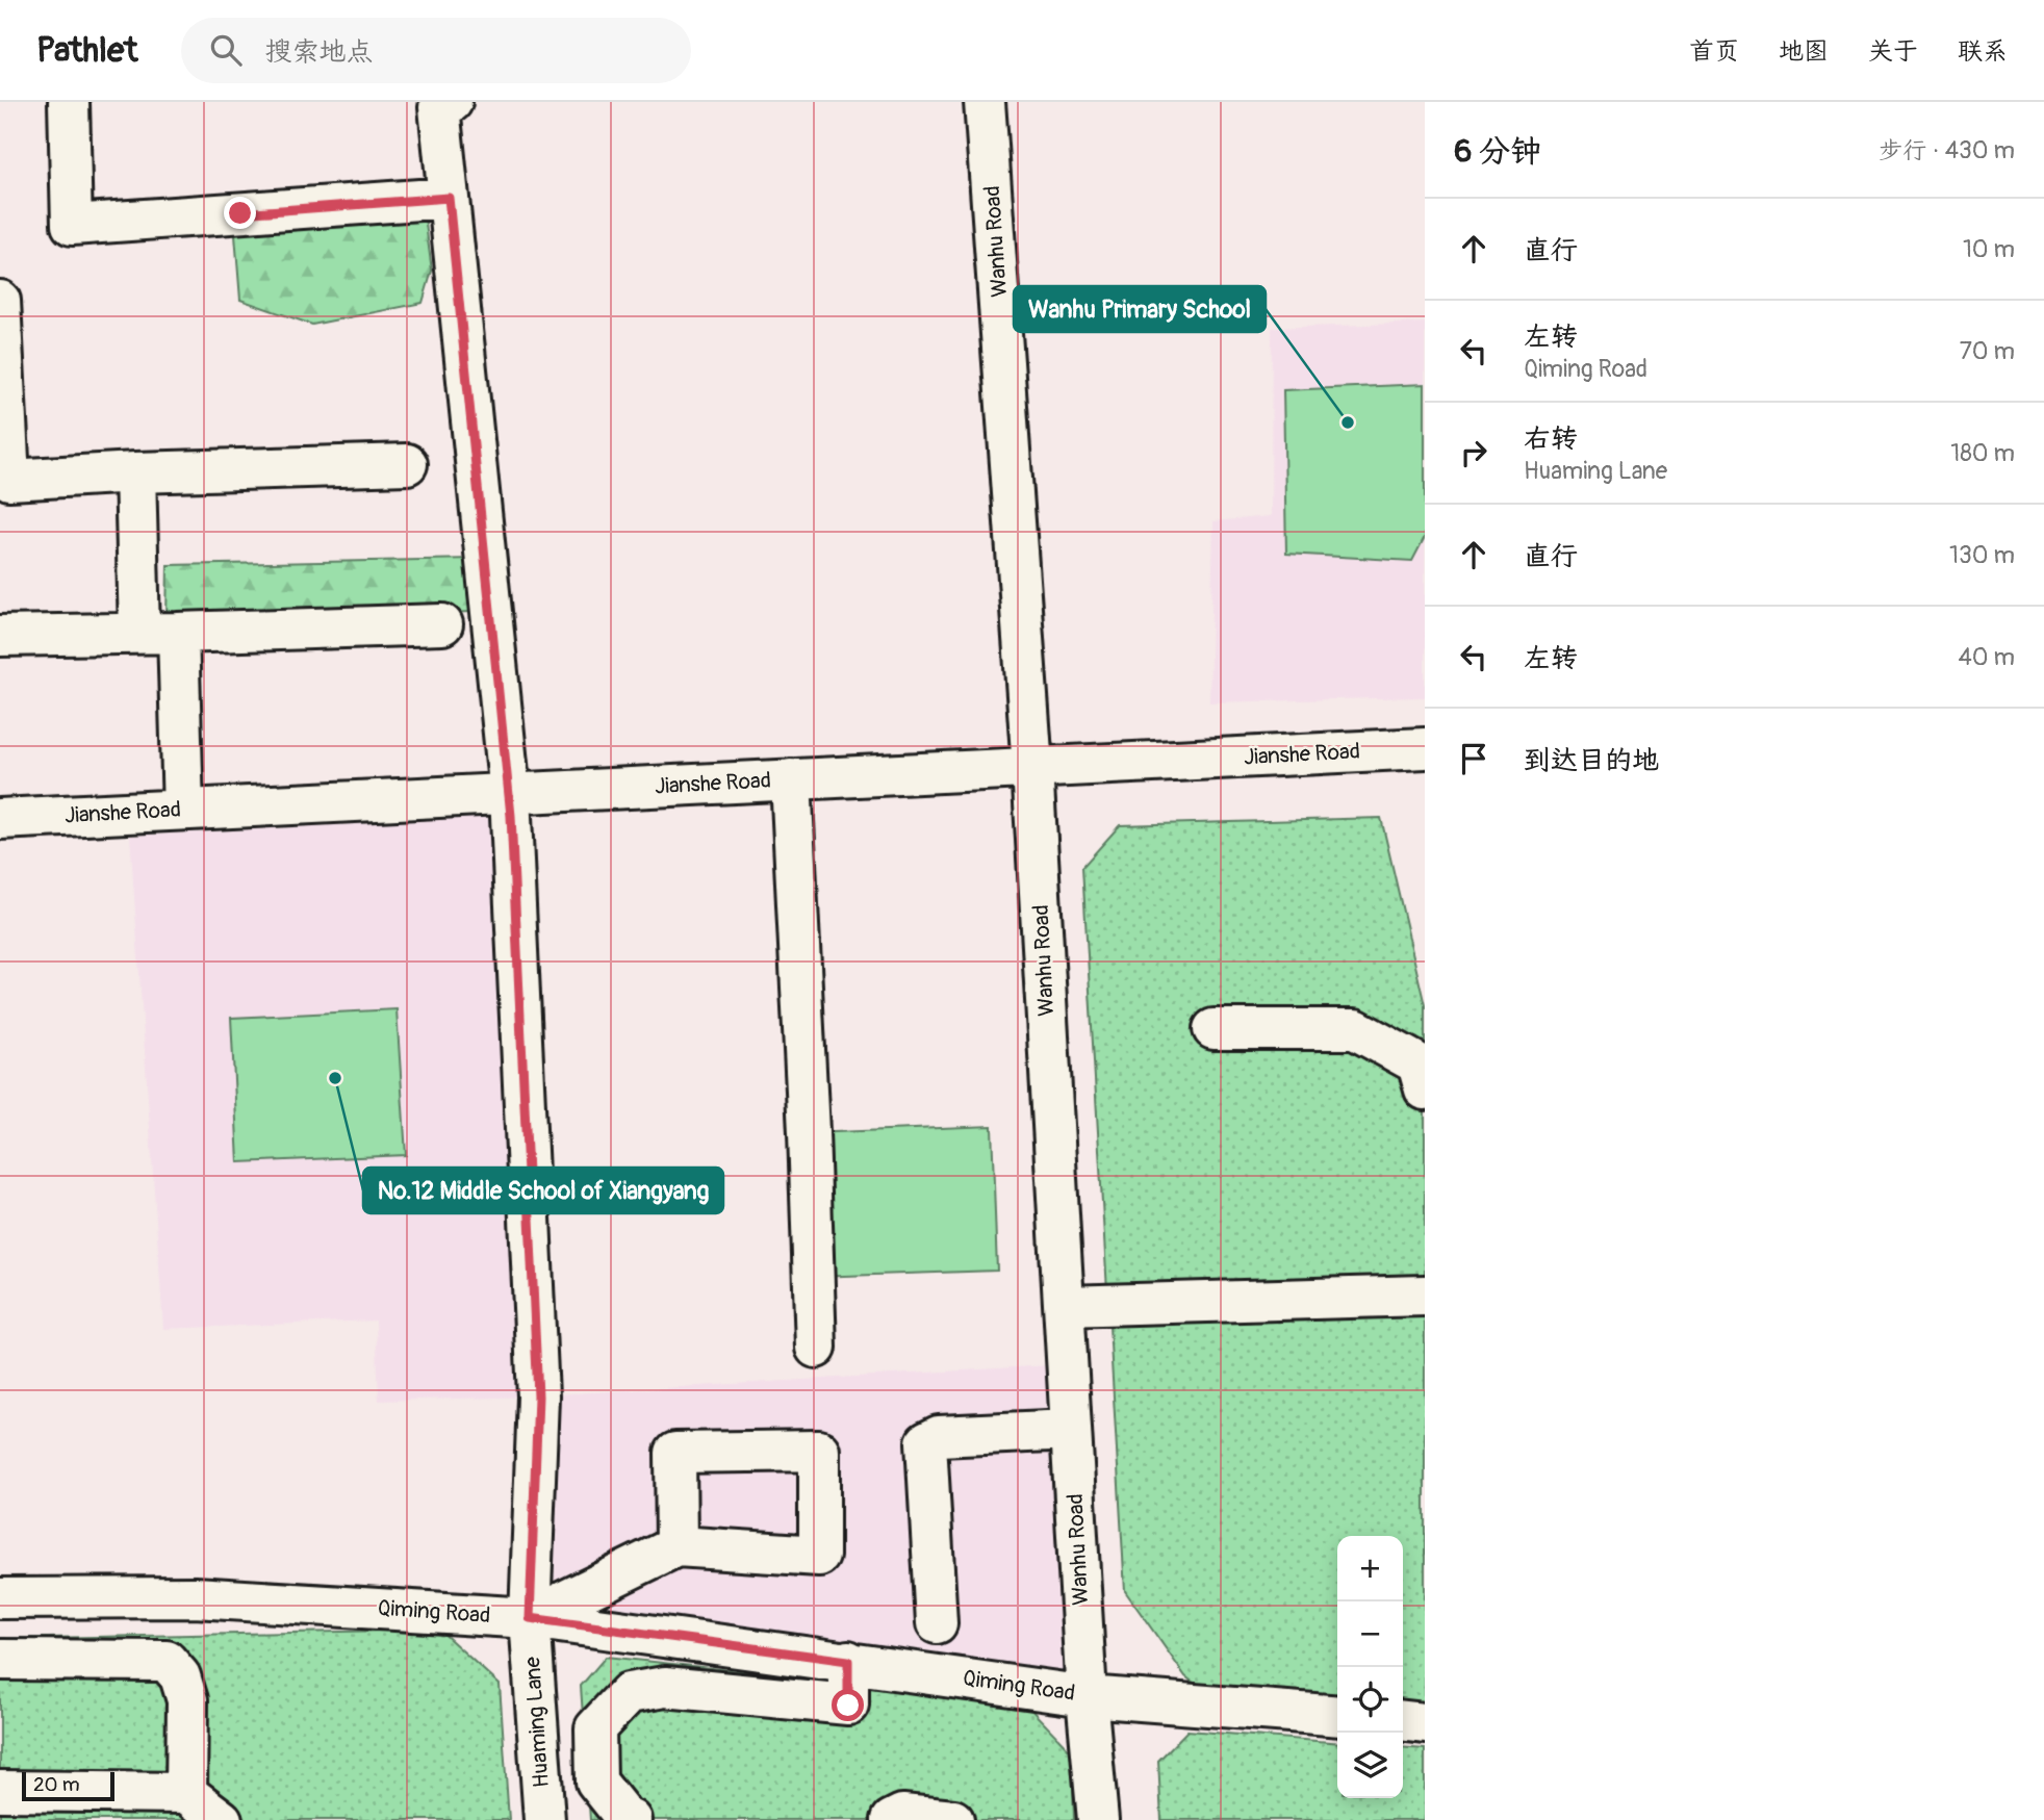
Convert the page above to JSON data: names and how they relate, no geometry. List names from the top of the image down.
{
  "streets": {
    "street": [
      "Wanhu Road",
      "Jianshe Road",
      "Qiming Road",
      "Huaming Lane"
    ]
  },
  "crossings": [
    ["Wanhu Road", "Jianshe Road"],
    ["Wanhu Road", "Qiming Road"],
    ["Jianshe Road", "Huaming Lane"],
    ["Qiming Road", "Huaming Lane"]
  ],
  "places": ["Wanhu Primary School", "No.12 Middle School of Xiangyang"],
  "scale_bar": "20 m",
  "page": {
    "header": "Pathlet",
    "search": "搜索地点",
    "nav": [
      "首页",
      "地图",
      "关于",
      "联系"
    ],
    "heading": ["6 分钟", "步行 · 430 m"],
    "list": [
      ["直行", "10 m"],
      ["左转", "Qiming Road", "70 m"],
      ["右转", "Huaming Lane", "180 m"],
      ["直行", "130 m"],
      ["左转", "40 m"],
      "到达目的地"
    ],
    "map_buttons": ["+", "−"],
    "scale": "20 m"
  }
}
